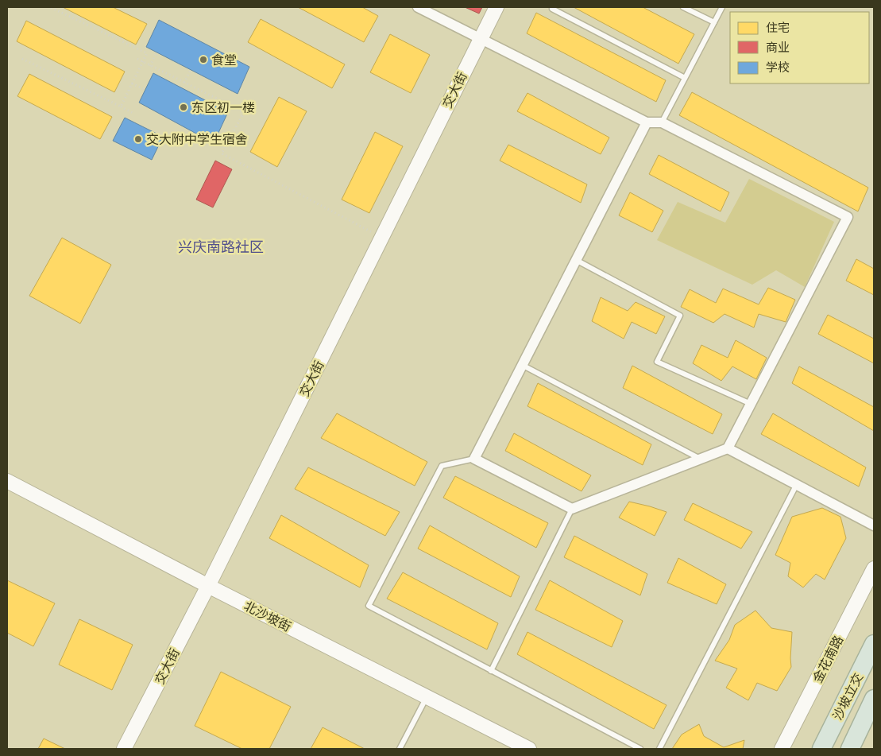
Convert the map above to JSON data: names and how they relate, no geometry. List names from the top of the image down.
{
  "streets": {
    "highway": ["沙坡立交"],
    "street": ["交大街", "北沙坡街", "金花南路"]
  },
  "crossings": [
    ["交大街", "北沙坡街"]
  ],
  "districts": ["兴庆南路社区"],
  "places": ["食堂", "东区初一楼", "交大附中学生宿舍"],
  "legend": ["住宅", "商业", "学校"]
}
